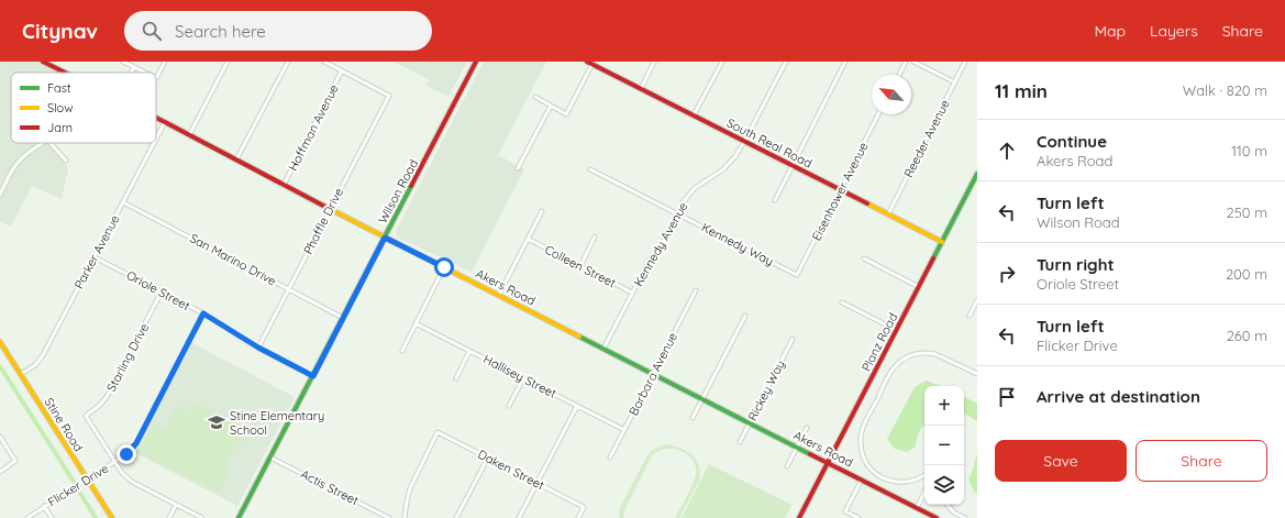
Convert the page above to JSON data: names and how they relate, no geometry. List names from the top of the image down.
{
  "streets": {
    "street": [
      "Hoffman Avenue",
      "Reeder Avenue",
      "South Real Road",
      "Wilson Road",
      "Eisenhower Avenue",
      "Phaffle Drive",
      "Kennedy Avenue",
      "Kennedy Way",
      "Parker Avenue",
      "San Marino Drive",
      "Colleen Street",
      "Akers Road",
      "Oriole Street",
      "Planz Road",
      "Starling Drive",
      "Barbara Avenue",
      "Hallisey Street",
      "Rickey Way",
      "Stine Road",
      "Daken Street",
      "Flicker Drive",
      "Actis Street"
    ]
  },
  "crossings": [
    ["Hoffman Avenue", "Phaffle Drive"],
    ["Hoffman Avenue", "Akers Road"],
    ["Reeder Avenue", "South Real Road"],
    ["South Real Road", "Eisenhower Avenue"],
    ["South Real Road", "Kennedy Avenue"],
    ["South Real Road", "Planz Road"],
    ["Wilson Road", "San Marino Drive"],
    ["Wilson Road", "Akers Road"],
    ["Wilson Road", "Oriole Street"],
    ["Wilson Road", "Actis Street"],
    ["Eisenhower Avenue", "Kennedy Way"],
    ["Phaffle Drive", "San Marino Drive"],
    ["Phaffle Drive", "Akers Road"],
    ["Phaffle Drive", "Oriole Street"],
    ["Kennedy Avenue", "Kennedy Way"],
    ["Kennedy Avenue", "Colleen Street"],
    ["Kennedy Avenue", "Akers Road"],
    ["Parker Avenue", "San Marino Drive"],
    ["Parker Avenue", "Akers Road"],
    ["Parker Avenue", "Oriole Street"],
    ["Parker Avenue", "Stine Road"],
    ["Akers Road", "Planz Road"],
    ["Akers Road", "Barbara Avenue"],
    ["Akers Road", "Rickey Way"],
    ["Oriole Street", "Starling Drive"],
    ["Oriole Street", "Flicker Drive"],
    ["Starling Drive", "Flicker Drive"],
    ["Barbara Avenue", "Hallisey Street"],
    ["Stine Road", "Flicker Drive"]
  ],
  "places": {
    "school or university": ["Stine Elementary School"]
  },
  "legend": ["Fast", "Slow", "Jam"],
  "north": "top left",
  "page": {
    "header": "Citynav",
    "search": "Search here",
    "nav": ["Map", "Layers", "Share"],
    "heading": ["11 min", "Walk · 820 m"],
    "list": [
      ["Continue", "Akers Road", "110 m"],
      ["Turn left", "Wilson Road", "250 m"],
      ["Turn right", "Oriole Street", "200 m"],
      ["Turn left", "Flicker Drive", "260 m"],
      "Arrive at destination"
    ],
    "map_buttons": ["+", "−"],
    "buttons": ["Save", "Share"]
  }
}
